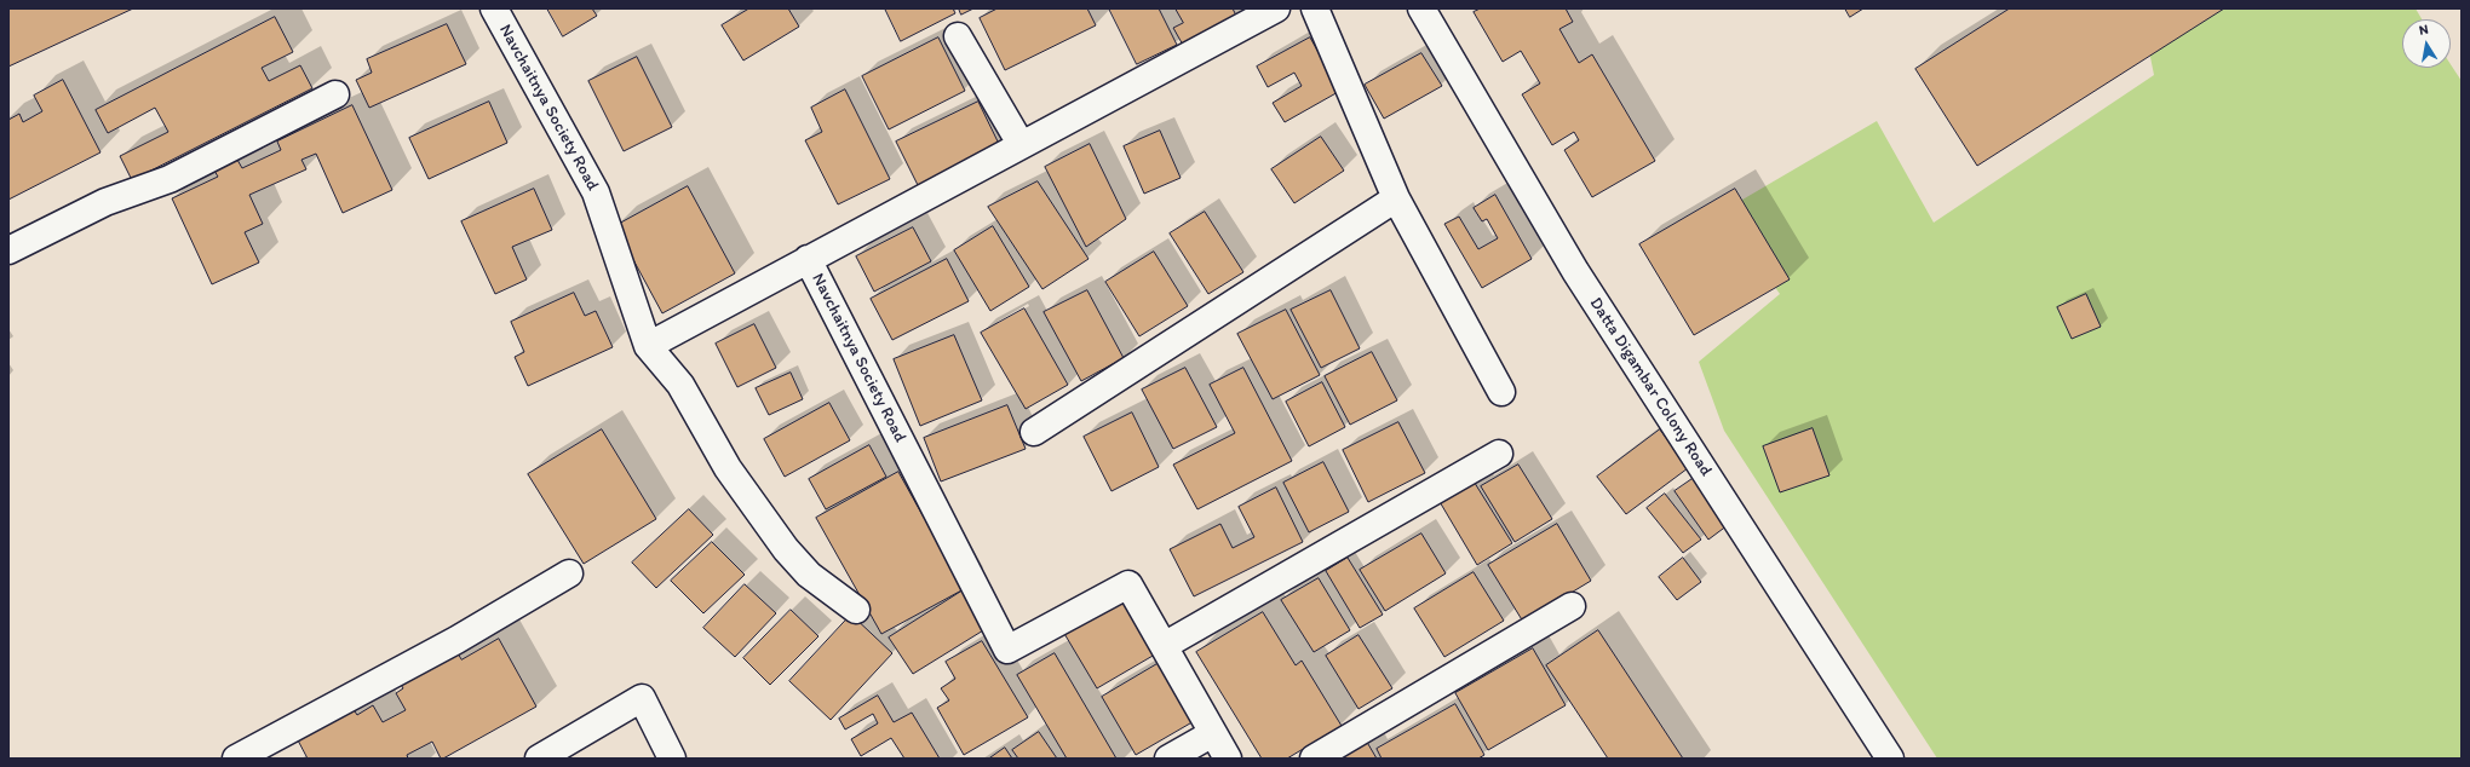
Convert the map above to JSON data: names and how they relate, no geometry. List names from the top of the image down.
{
  "streets": {
    "street": ["Navchaitnya Society Road", "Datta Digambar Colony Road"]
  },
  "north": "top"
}
